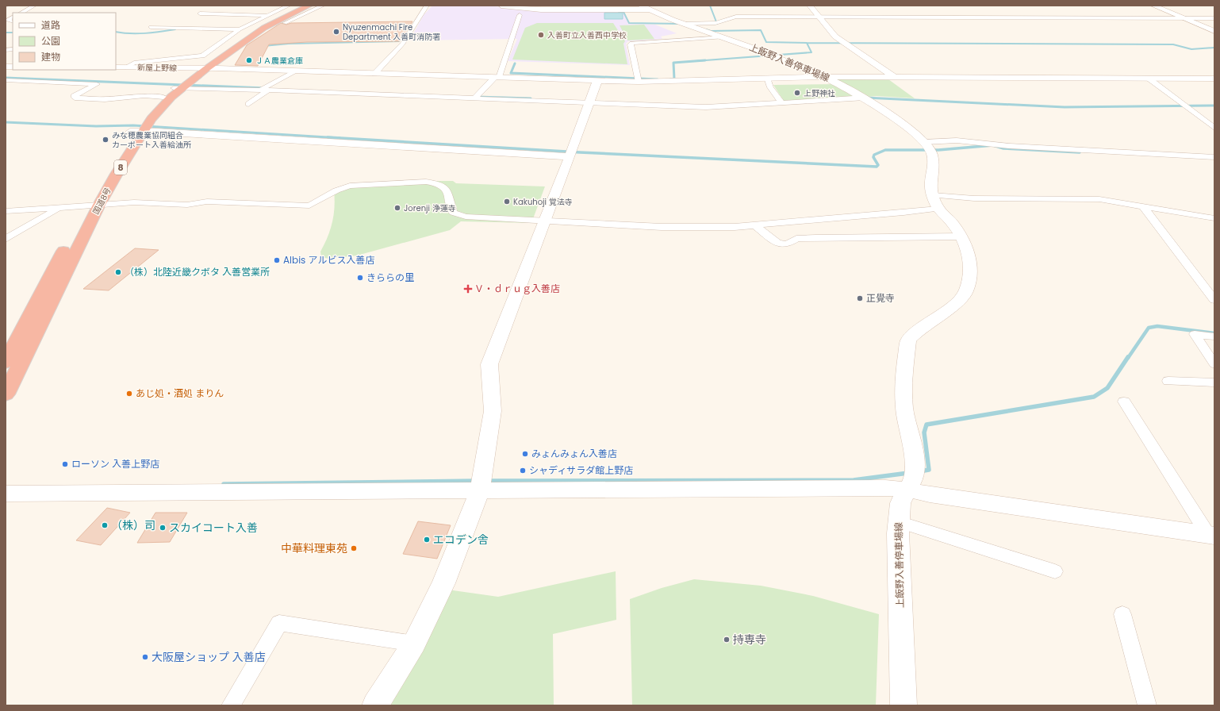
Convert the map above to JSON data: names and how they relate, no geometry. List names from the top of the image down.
{
  "streets": {
    "highway": ["8", "国道8号"],
    "street": ["上飯野入善停車場線", "新屋上野線"]
  },
  "crossings": [
    ["上飯野入善停車場線", "新屋上野線"],
    ["新屋上野線", "国道8号"]
  ],
  "places": {
    "other": [
      "Nyuzenmachi Fire Department 入善町消防署",
      "入善町立入善西中学校",
      "ＪＡ農業倉庫",
      "上野神社",
      "みな穂農業協同組合 カーポート入善給油所",
      "Kakuhoji 覚法寺",
      "Jorenji 浄蓮寺",
      "Albis アルビス入善店",
      "（株）北陸近畿クボタ 入善営業所",
      "きららの里",
      "正覺寺",
      "あじ処・酒処 まりん",
      "みょんみょん入善店",
      "ローソン 入善上野店",
      "シャディサラダ館上野店",
      "（株）司",
      "スカイコート入善",
      "エコデン舎",
      "中華料理東苑",
      "持専寺",
      "大阪屋ショップ 入善店"
    ],
    "health": ["Ｖ・ｄｒｕｇ入善店"]
  },
  "legend": ["道路", "公園", "建物"]
}
